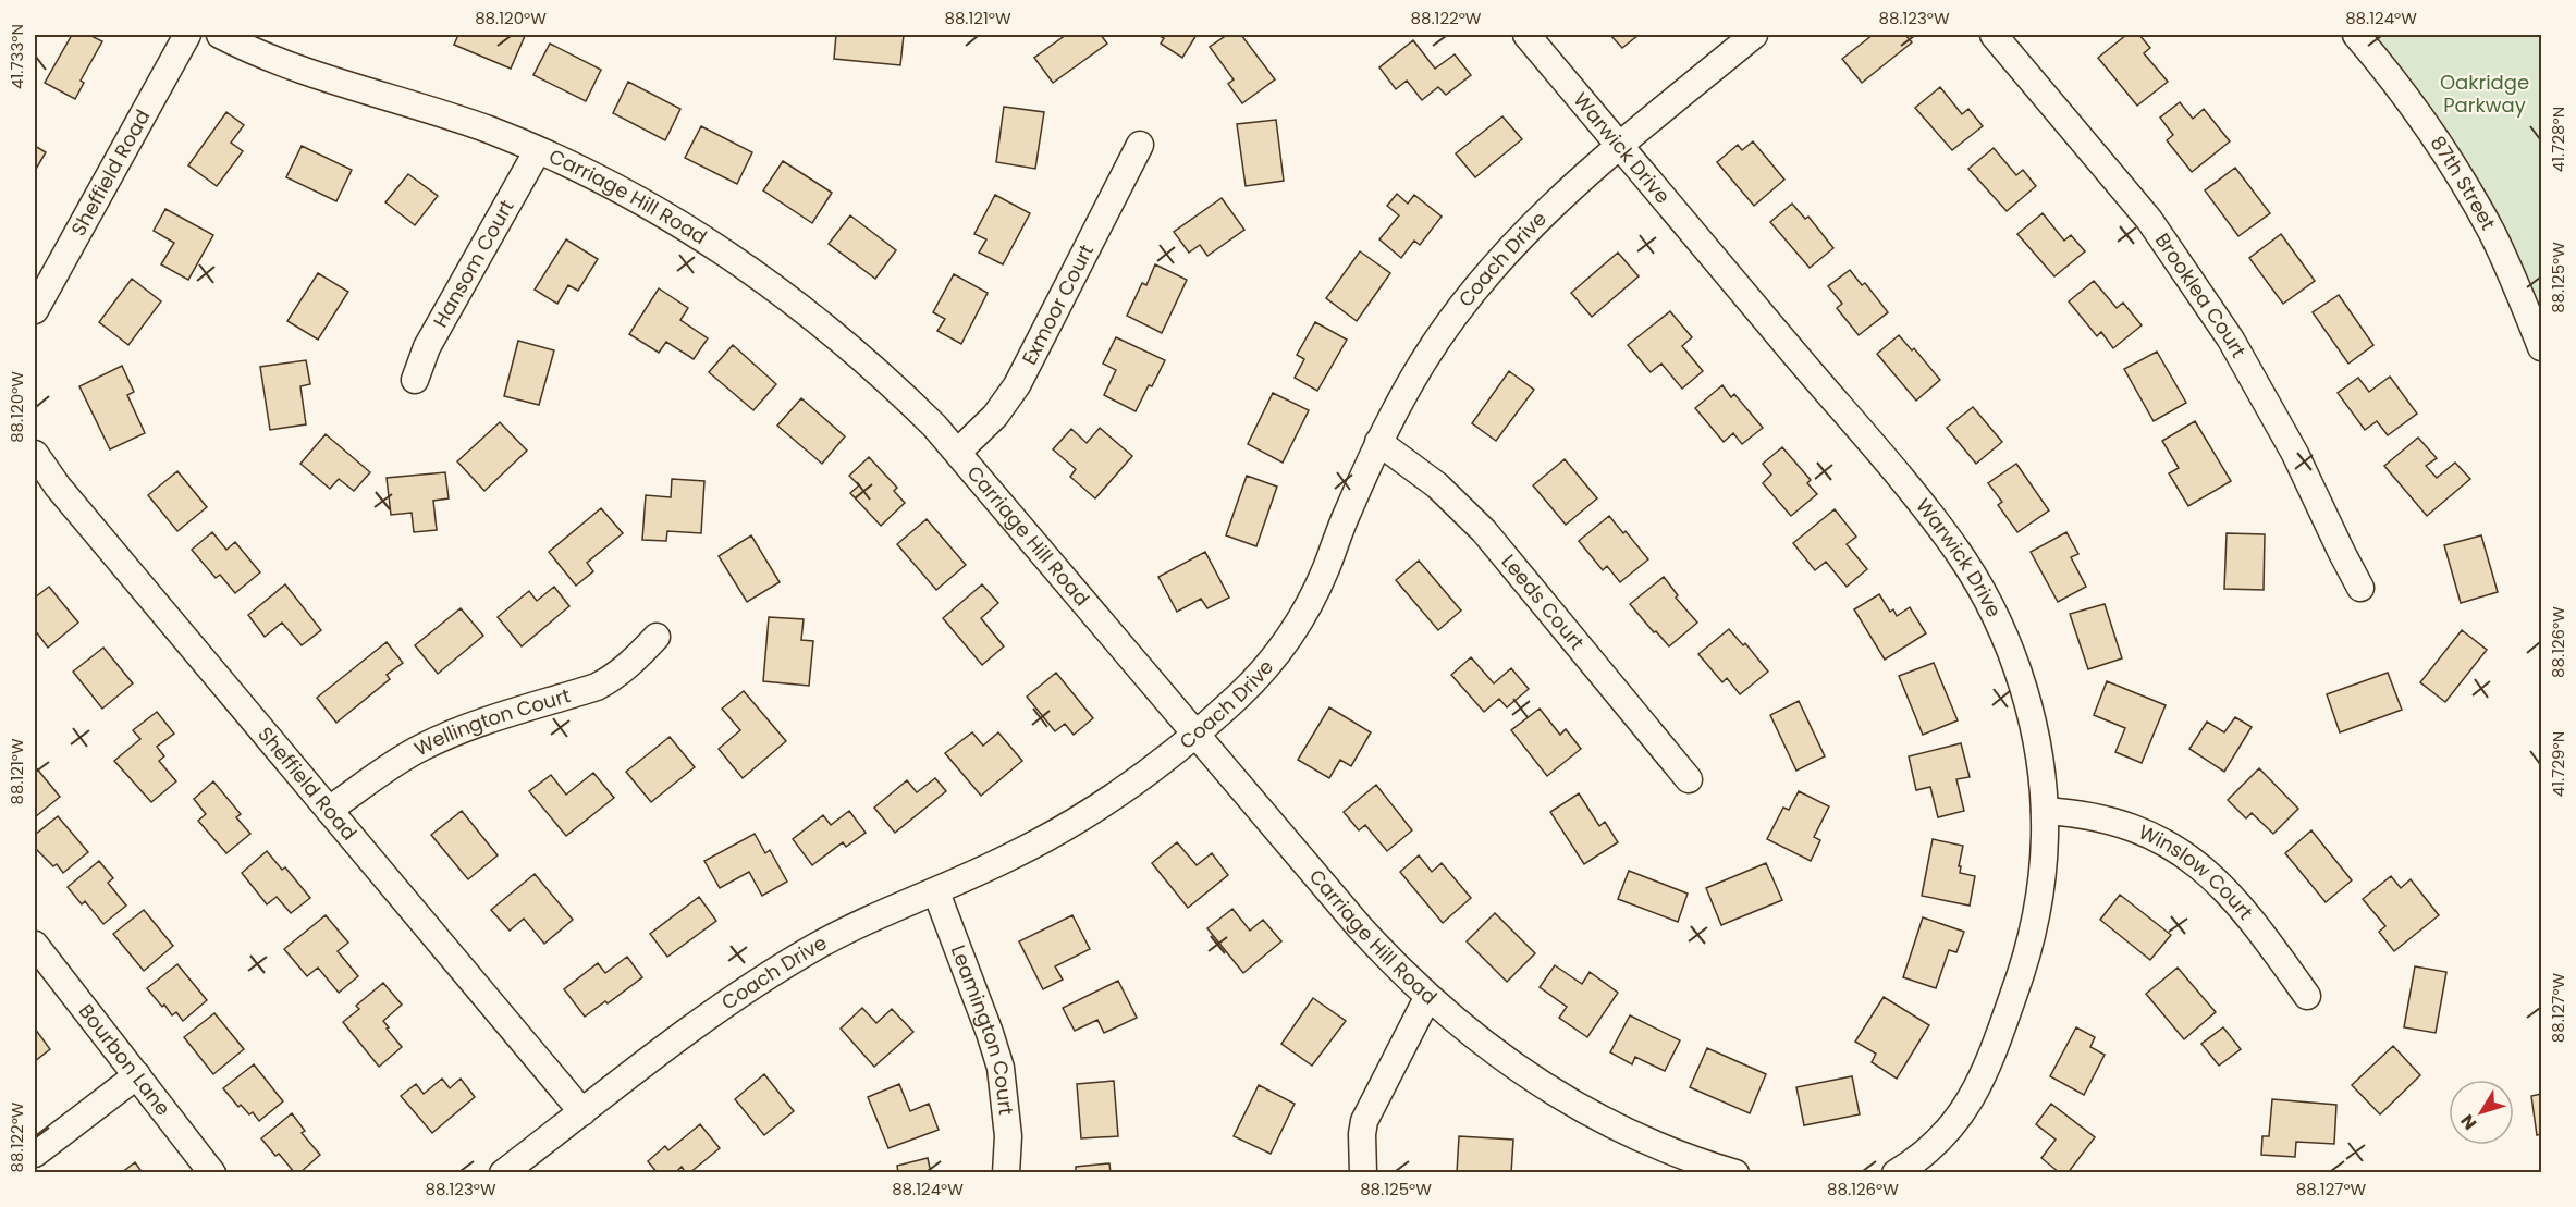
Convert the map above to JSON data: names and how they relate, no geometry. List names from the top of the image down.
{
  "streets": {
    "street": [
      "Warwick Drive",
      "Sheffield Road",
      "87th Street",
      "Carriage Hill Road",
      "Coach Drive",
      "Hansom Court",
      "Brooklea Court",
      "Exmoor Court",
      "Leeds Court",
      "Wellington Court",
      "Winslow Court",
      "Leamington Court",
      "Bourbon Lane"
    ]
  },
  "crossings": [
    ["Warwick Drive", "Coach Drive"],
    ["Warwick Drive", "Winslow Court"],
    ["Sheffield Road", "Coach Drive"],
    ["Sheffield Road", "Wellington Court"],
    ["Carriage Hill Road", "Coach Drive"],
    ["Carriage Hill Road", "Hansom Court"],
    ["Carriage Hill Road", "Exmoor Court"],
    ["Coach Drive", "Leeds Court"],
    ["Coach Drive", "Leamington Court"]
  ],
  "parks": ["Oakridge Parkway"],
  "north": "bottom left",
  "coordinates": [
    "88.120°W",
    "88.121°W",
    "88.122°W",
    "88.123°W",
    "88.124°W",
    "41.733°N",
    "41.728°N",
    "88.125°W",
    "88.126°W",
    "41.729°N",
    "88.127°W"
  ]
}
